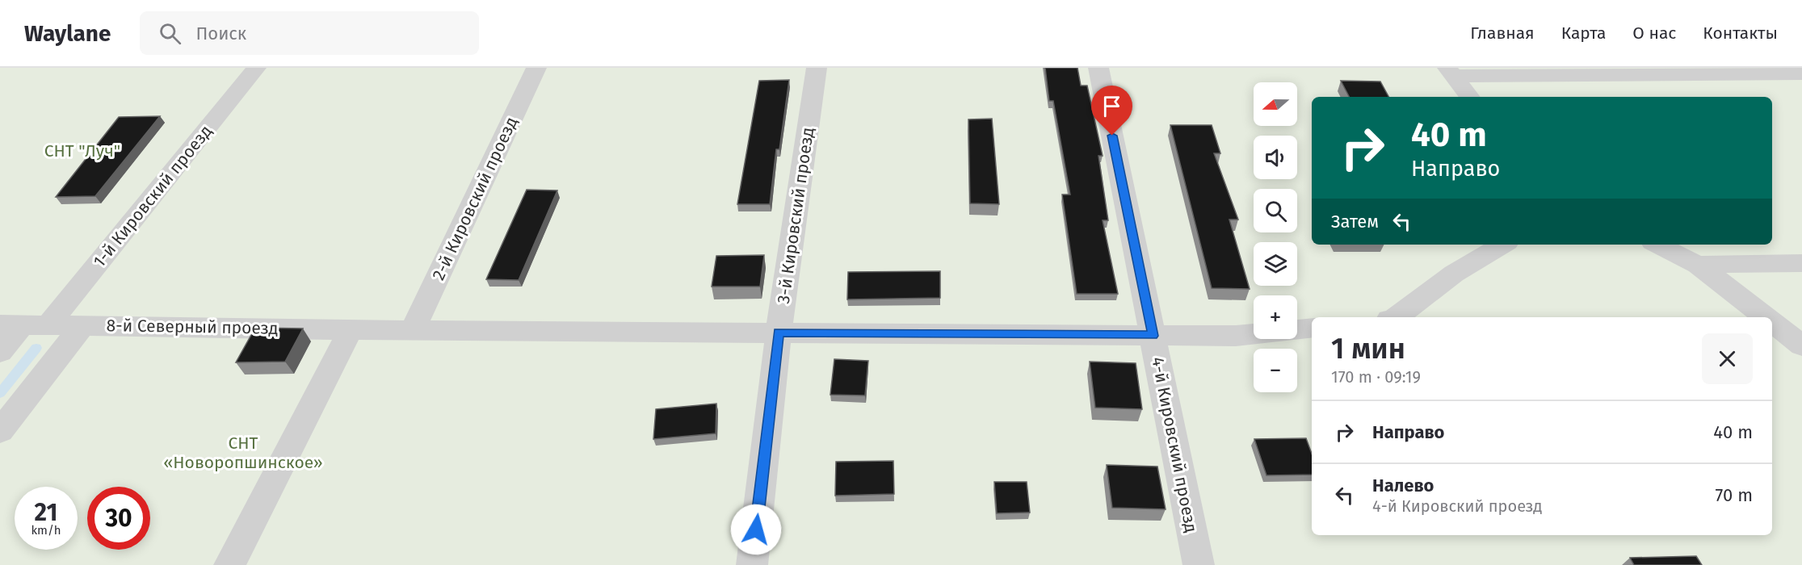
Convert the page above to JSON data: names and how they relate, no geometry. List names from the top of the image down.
{
  "streets": {
    "street": [
      "1-й Кировский проезд",
      "2-й Кировский проезд",
      "3-й Кировский проезд",
      "8-й Северный проезд",
      "4-й Кировский проезд"
    ]
  },
  "crossings": [
    ["1-й Кировский проезд", "8-й Северный проезд"],
    ["2-й Кировский проезд", "8-й Северный проезд"],
    ["3-й Кировский проезд", "8-й Северный проезд"],
    ["8-й Северный проезд", "4-й Кировский проезд"]
  ],
  "parks": ["СНТ \"Луч\"", "СНТ «Новоропшинское»"],
  "north": "left",
  "page": {
    "header": "Waylane",
    "search": "Поиск",
    "nav": [
      "Главная",
      "Карта",
      "О нас",
      "Контакты"
    ],
    "map_buttons": ["+", "−"],
    "turn": ["40 m", "Направо"],
    "then": "Затем",
    "heading": ["1 мин", "170 m · 09:19"],
    "list": [
      {
        "name": "Направо",
        "value": "40 m"
      },
      {
        "name": "Налево",
        "note": "4-й Кировский проезд",
        "value": "70 m"
      }
    ],
    "speed": "21 km/h",
    "limit": "30"
  }
}
